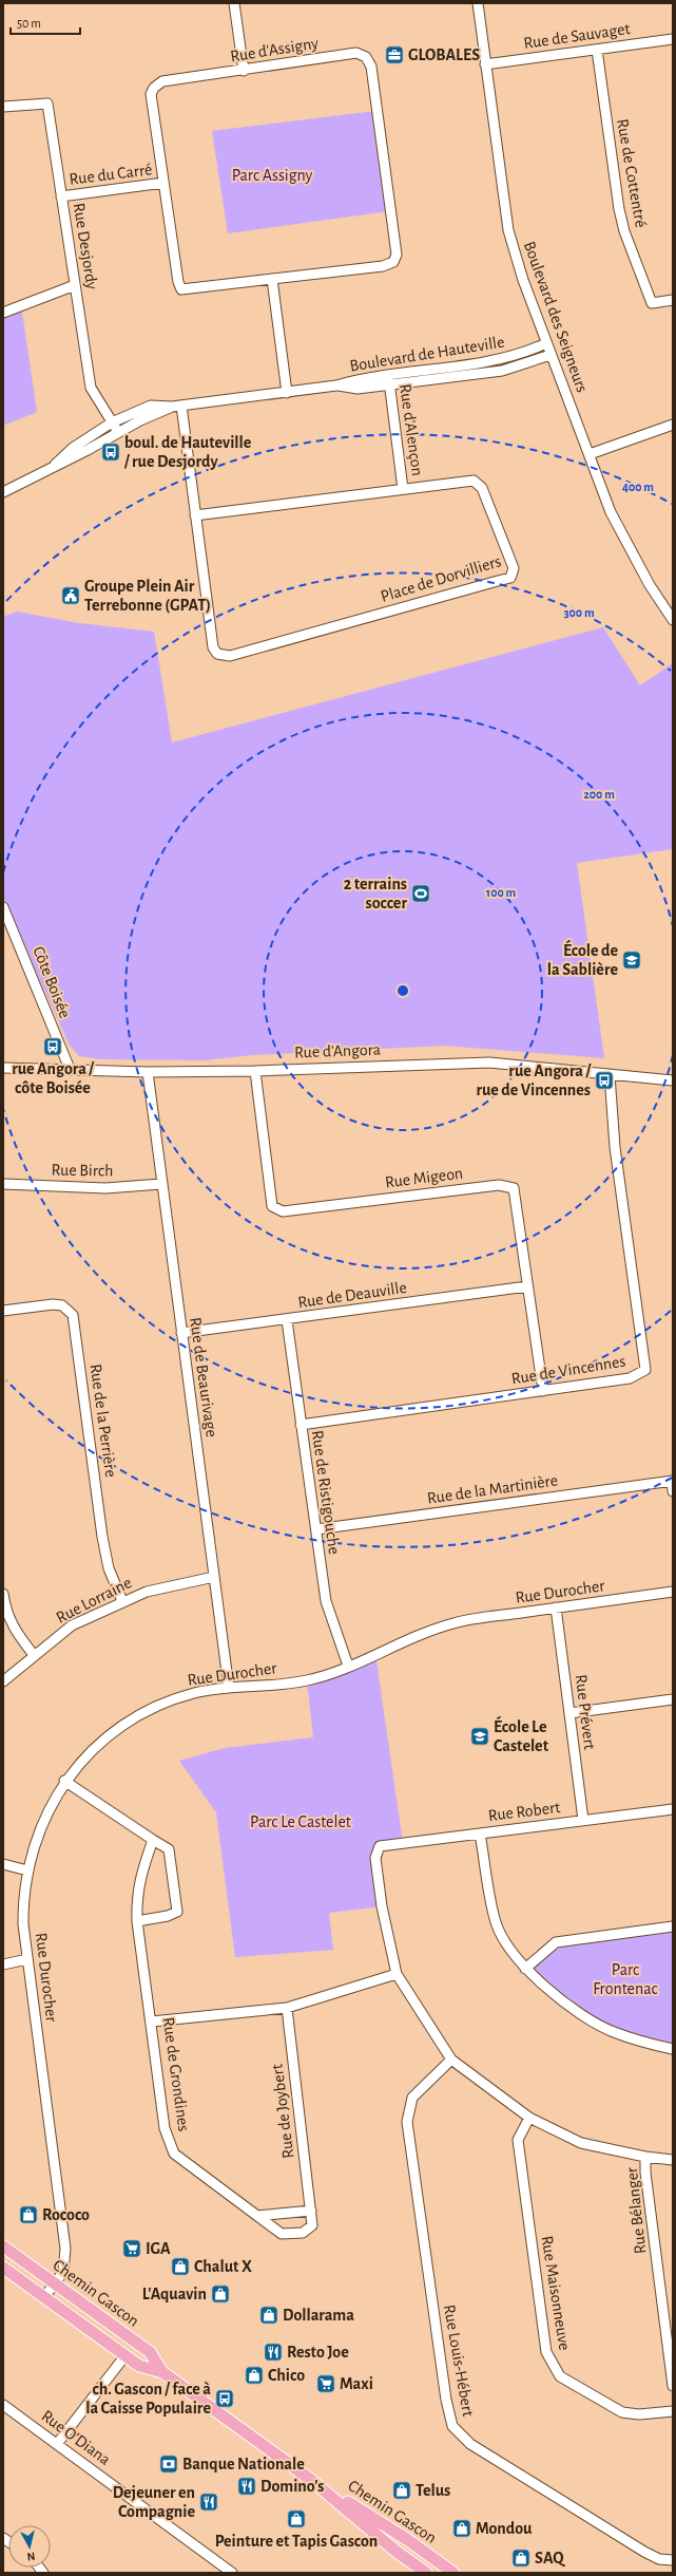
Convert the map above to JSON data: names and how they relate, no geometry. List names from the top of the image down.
{
  "streets": {
    "main road": ["Chemin Gascon"],
    "street": [
      "Rue de Sauvaget",
      "Rue d'Assigny",
      "Rue de Cottentré",
      "Rue du Carré",
      "Rue Desjordy",
      "Boulevard des Seigneurs",
      "Boulevard de Hauteville",
      "Rue d'Alençon",
      "Place de Dorvilliers",
      "Côte Boisée",
      "Rue d'Angora",
      "Rue Birch",
      "Rue Migeon",
      "Rue de Deauville",
      "Rue de Vincennes",
      "Rue de Beaurivage",
      "Rue de la Perrière",
      "Rue de la Martinière",
      "Rue de Ristigouche",
      "Rue Durocher",
      "Rue Lorraine",
      "Rue Prévert",
      "Rue Robert",
      "Rue de Grondines",
      "Rue de Joybert",
      "Rue Bélanger",
      "Rue Maisonneuve",
      "Rue Louis-Hébert",
      "Rue O'Diana"
    ]
  },
  "crossings": [
    ["Rue de Sauvaget", "Rue de Cottentré"],
    ["Rue de Sauvaget", "Boulevard des Seigneurs"],
    ["Rue d'Assigny", "Rue du Carré"],
    ["Rue du Carré", "Rue Desjordy"],
    ["Rue Desjordy", "Boulevard de Hauteville"],
    ["Boulevard des Seigneurs", "Boulevard de Hauteville"],
    ["Boulevard de Hauteville", "Rue d'Alençon"],
    ["Boulevard de Hauteville", "Place de Dorvilliers"],
    ["Rue d'Alençon", "Place de Dorvilliers"],
    ["Côte Boisée", "Rue d'Angora"],
    ["Rue d'Angora", "Rue Migeon"],
    ["Rue d'Angora", "Rue de Vincennes"],
    ["Rue d'Angora", "Rue de Beaurivage"],
    ["Rue Birch", "Rue de Beaurivage"],
    ["Rue Migeon", "Rue de Deauville"],
    ["Rue Migeon", "Rue de Vincennes"],
    ["Rue de Deauville", "Rue de Beaurivage"],
    ["Rue de Deauville", "Rue de Ristigouche"],
    ["Rue de Vincennes", "Rue de Ristigouche"],
    ["Rue de Beaurivage", "Rue Durocher"],
    ["Rue de Beaurivage", "Rue Lorraine"],
    ["Rue de la Perrière", "Rue Lorraine"],
    ["Rue de la Martinière", "Rue de Ristigouche"],
    ["Rue de Ristigouche", "Rue Durocher"],
    ["Rue Durocher", "Rue Prévert"],
    ["Rue Durocher", "Chemin Gascon"],
    ["Rue Prévert", "Rue Robert"],
    ["Rue de Grondines", "Rue de Joybert"]
  ],
  "parks": ["Parc Assigny", "Parc Le Castelet", "Parc Frontenac"],
  "places": {
    "office": ["GLOBALES"],
    "bus stop": [
      "boul. de Hauteville / rue Desjordy",
      "rue Angora / côte Boisée",
      "rue Angora / rue de Vincennes",
      "ch. Gascon / face à la Caisse Populaire"
    ],
    "public building": ["Groupe Plein Air Terrebonne (GPAT)"],
    "sports": ["2 terrains soccer"],
    "school or university": ["École de la Sablière", "École Le Castelet"],
    "shop": [
      "Rococo",
      "Chalut X",
      "L'Aquavin",
      "Dollarama",
      "Chico",
      "Telus",
      "Peinture et Tapis Gascon",
      "Mondou",
      "SAQ"
    ],
    "supermarket": ["IGA", "Maxi"],
    "restaurant": ["Resto Joe", "Domino's", "Dejeuner en Compagnie"],
    "bank": ["Banque Nationale"]
  },
  "scale_bar": "50 m",
  "north": "bottom",
  "rings": [
    "400 m",
    "300 m",
    "200 m",
    "100 m"
  ]
}
